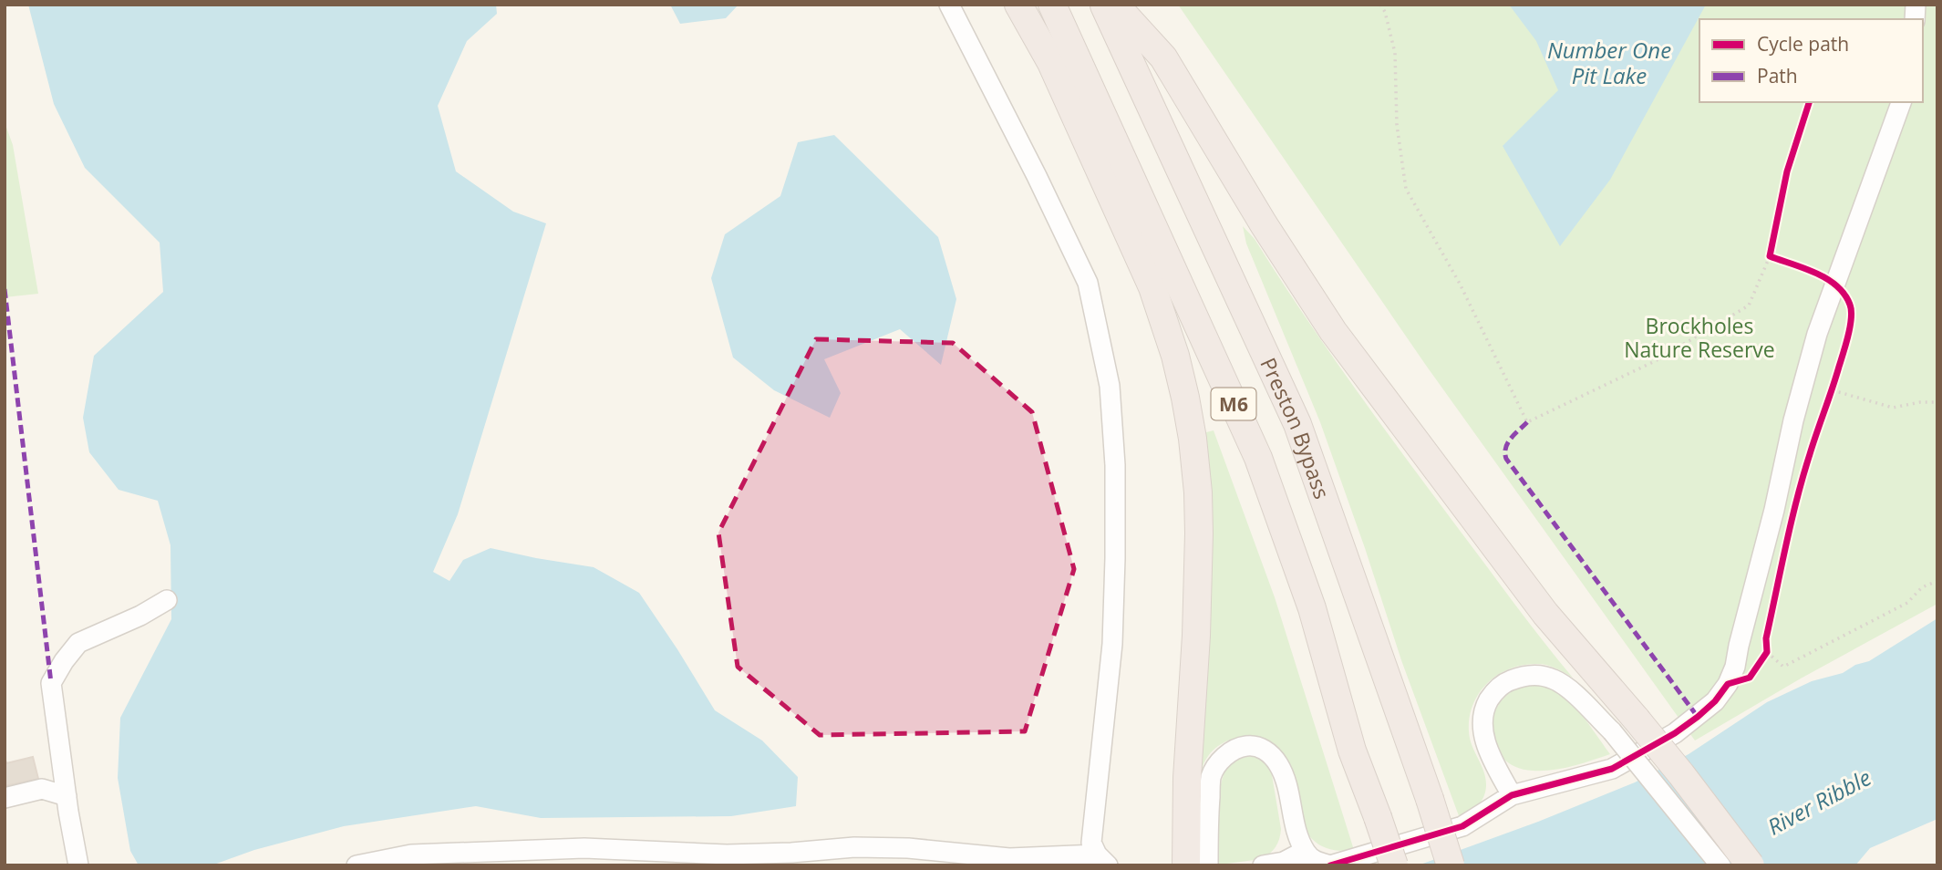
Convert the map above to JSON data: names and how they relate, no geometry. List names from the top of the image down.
{
  "streets": {
    "highway": ["M6", "Preston Bypass"]
  },
  "water": ["Number One Pit Lake", "River Ribble"],
  "parks": ["Brockholes Nature Reserve"],
  "legend": ["Cycle path", "Path"]
}
